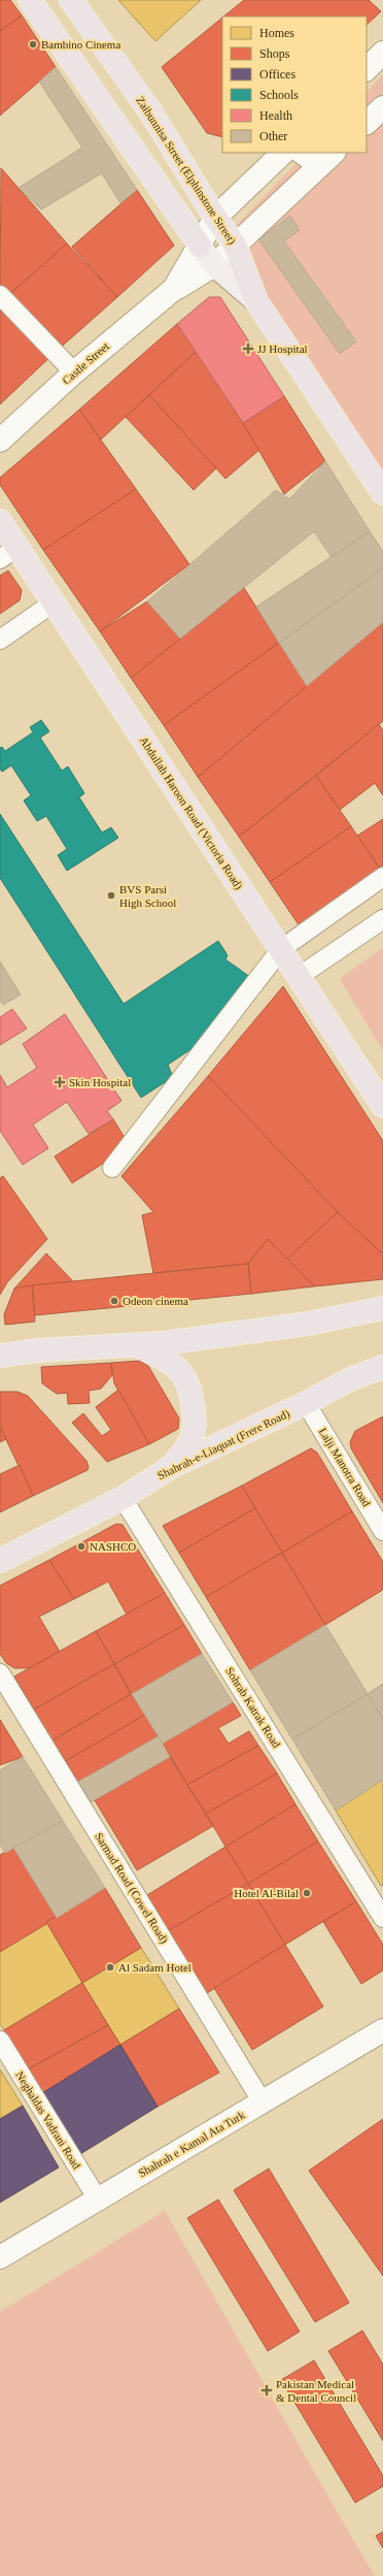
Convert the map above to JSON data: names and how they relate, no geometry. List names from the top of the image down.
{
  "streets": {
    "main road": ["Zaibunnisa Street (Elphinstone Street)", "Abdullah Haroon Road (Victoria Road)", "Shahrah-e-Liaquat (Frere Road)"],
    "street": [
      "Castle Street",
      "Lalji Manotra Road",
      "Sohrab Katrak Road",
      "Sarmad Road (Cowel Road)",
      "Neghaldas Vadrani Road",
      "Shahrah e Kamal Ata Turk"
    ]
  },
  "crossings": [
    ["Zaibunnisa Street (Elphinstone Street)", "Castle Street"],
    ["Shahrah-e-Liaquat (Frere Road)", "Lalji Manotra Road"],
    ["Shahrah-e-Liaquat (Frere Road)", "Sohrab Katrak Road"],
    ["Sarmad Road (Cowel Road)", "Shahrah e Kamal Ata Turk"],
    ["Neghaldas Vadrani Road", "Shahrah e Kamal Ata Turk"]
  ],
  "places": {
    "other": [
      "Bambino Cinema",
      "BVS Parsi High School",
      "Odeon cinema",
      "NASHCO",
      "Hotel Al-Bilal",
      "Al Sadam Hotel"
    ],
    "health": ["JJ Hospital", "Skin Hospital", "Pakistan Medical & Dental Council"]
  },
  "legend": [
    "Homes",
    "Shops",
    "Offices",
    "Schools",
    "Health",
    "Other"
  ]
}
